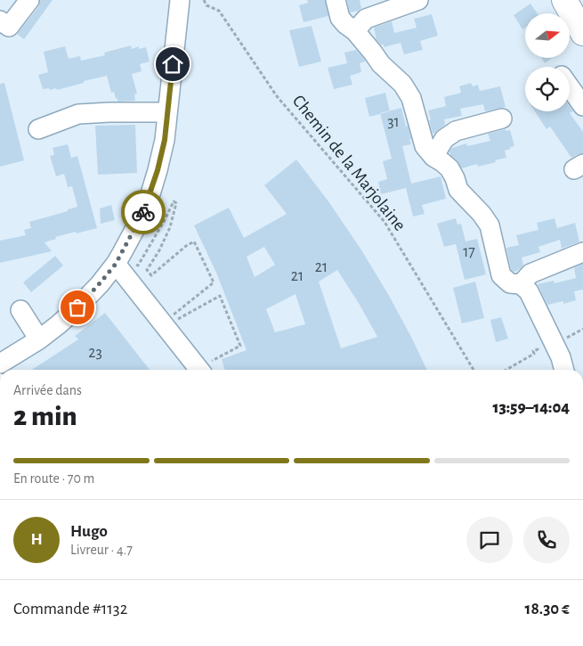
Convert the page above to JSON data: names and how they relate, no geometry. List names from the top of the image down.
{
  "streets": {
    "path": ["Chemin de la Marjolaine"]
  },
  "house_numbers": [
    "31",
    "17",
    "21",
    "21",
    "23"
  ],
  "north": "right",
  "page": {
    "heading": ["2 min", "Arrivée dans", "13:59–14:04"],
    "panel": [
      "Hugo",
      "Livreur · 4.7",
      "Commande #1132",
      "18.30 €"
    ],
    "bar": "En route · 70 m",
    "round": "H"
  }
}
